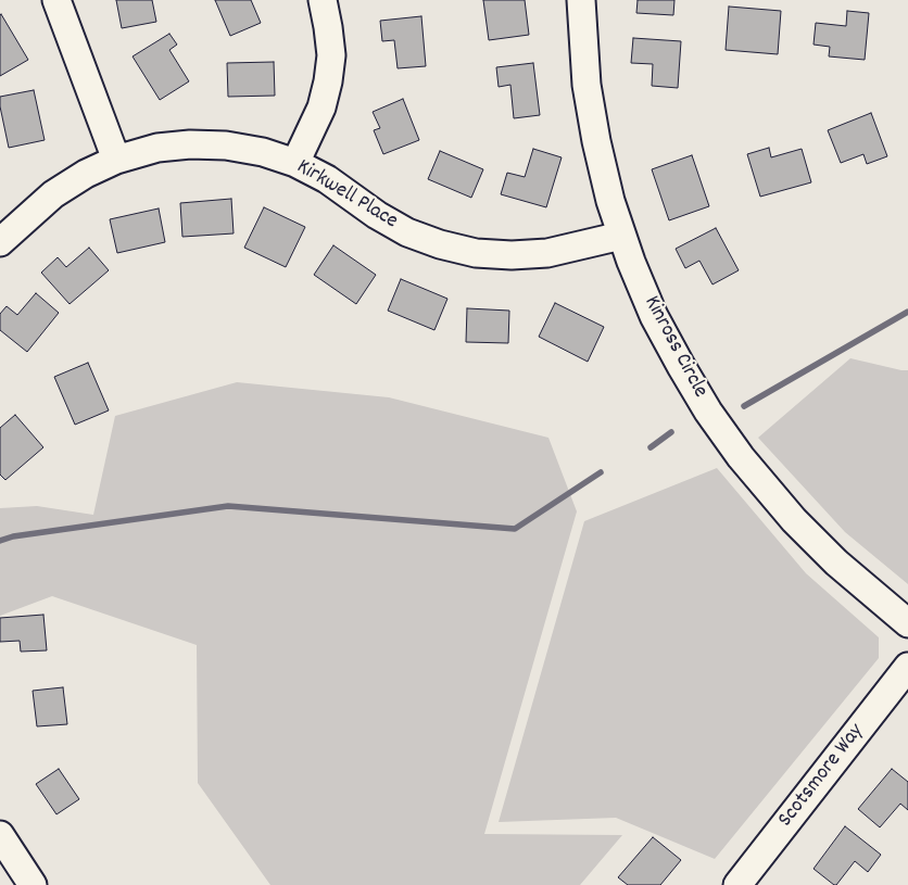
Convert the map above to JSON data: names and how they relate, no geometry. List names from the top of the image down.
{
  "streets": {
    "street": ["Kirkwell Place", "Kinross Circle", "Scotsmore Way"]
  },
  "crossings": [
    ["Kirkwell Place", "Kinross Circle"]
  ]
}
